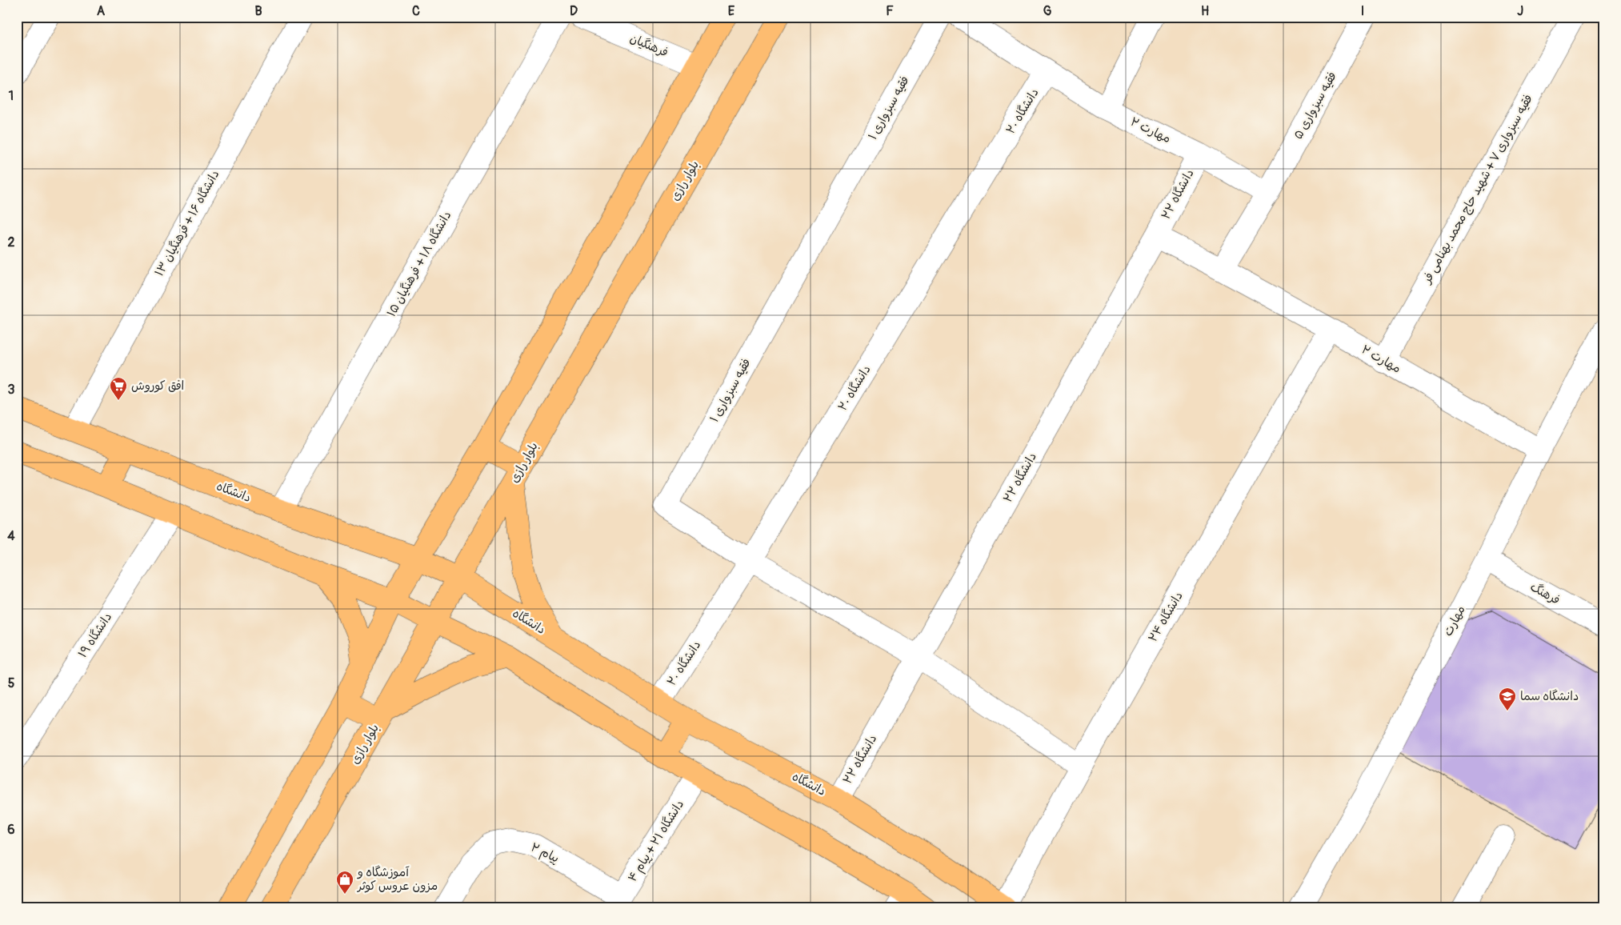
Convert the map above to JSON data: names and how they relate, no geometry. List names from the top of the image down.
{
  "streets": {
    "main road": ["بلوار رازی", "دانشگاه"],
    "street": [
      "فرهنگیان",
      "فقیه سبزواری ۵",
      "فقیه سبزواری ۱",
      "دانشگاه ۲۰",
      "مهارت ۲",
      "فقیه سبزواری ۷ + شهید حاج محمد بهنامی فر",
      "دانشگاه ۲۲",
      "دانشگاه ۱۶ + فرهنگیان ۱۳",
      "دانشگاه ۱۸ + فرهنگیان ۱۵",
      "فرهنگ",
      "دانشگاه ۲۴",
      "مهارت",
      "دانشگاه ۱۹",
      "دانشگاه ۲۱ + پیام ۴",
      "پیام ۲"
    ]
  },
  "crossings": [
    ["فقیه سبزواری ۵", "مهارت ۲"],
    ["فقیه سبزواری ۱", "دانشگاه ۲۰"],
    ["فقیه سبزواری ۱", "دانشگاه ۲۲"],
    ["فقیه سبزواری ۱", "دانشگاه ۲۴"],
    ["دانشگاه ۲۰", "مهارت ۲"],
    ["دانشگاه ۲۰", "دانشگاه"],
    ["مهارت ۲", "فقیه سبزواری ۷ + شهید حاج محمد بهنامی فر"],
    ["مهارت ۲", "دانشگاه ۲۲"],
    ["مهارت ۲", "دانشگاه ۲۴"],
    ["مهارت ۲", "مهارت"],
    ["بلوار رازی", "دانشگاه"],
    ["دانشگاه ۲۲", "دانشگاه"],
    ["دانشگاه ۱۶ + فرهنگیان ۱۳", "دانشگاه"],
    ["دانشگاه ۱۸ + فرهنگیان ۱۵", "دانشگاه"],
    ["دانشگاه", "دانشگاه ۲۴"],
    ["فرهنگ", "مهارت"],
    ["دانشگاه ۲۱ + پیام ۴", "پیام ۲"]
  ],
  "places": {
    "supermarket": ["افق کوروش"],
    "school or university": ["دانشگاه سما"],
    "shop": ["آموزشگاه و مزون عروس کوثر"]
  },
  "grid": {
    "columns": [
      "A",
      "B",
      "C",
      "D",
      "E",
      "F",
      "G",
      "H",
      "I",
      "J"
    ],
    "rows": [
      "1",
      "2",
      "3",
      "4",
      "5",
      "6"
    ]
  }
}
